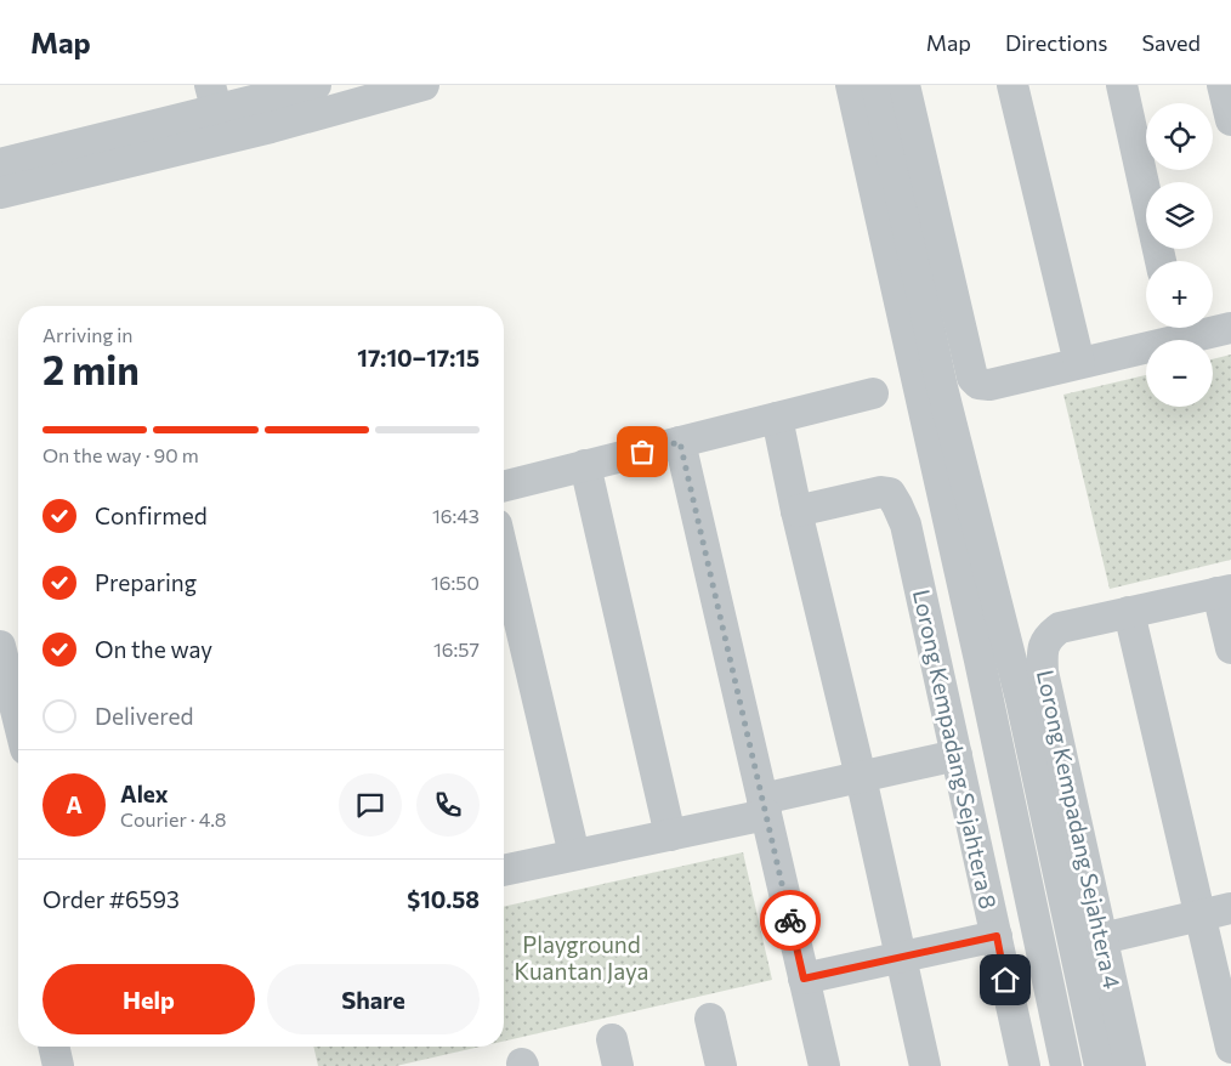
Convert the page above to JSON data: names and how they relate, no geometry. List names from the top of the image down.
{
  "streets": {
    "street": ["Lorong Kempadang Sejahtera 8", "Lorong Kempadang Sejahtera 4"]
  },
  "parks": ["Playground Kuantan Jaya"],
  "page": {
    "header": "Map",
    "nav": ["Map", "Directions", "Saved"],
    "map_buttons": ["+", "−"],
    "heading": ["2 min", "Arriving in", "17:10–17:15"],
    "panel": [
      "Alex",
      "Courier · 4.8",
      "Order #6593",
      "$10.58"
    ],
    "bar": "On the way · 90 m",
    "list": [
      ["Confirmed", "16:43"],
      ["Preparing", "16:50"],
      ["On the way", "16:57"],
      "Delivered"
    ],
    "round": "A",
    "buttons": ["Help", "Share"]
  }
}
